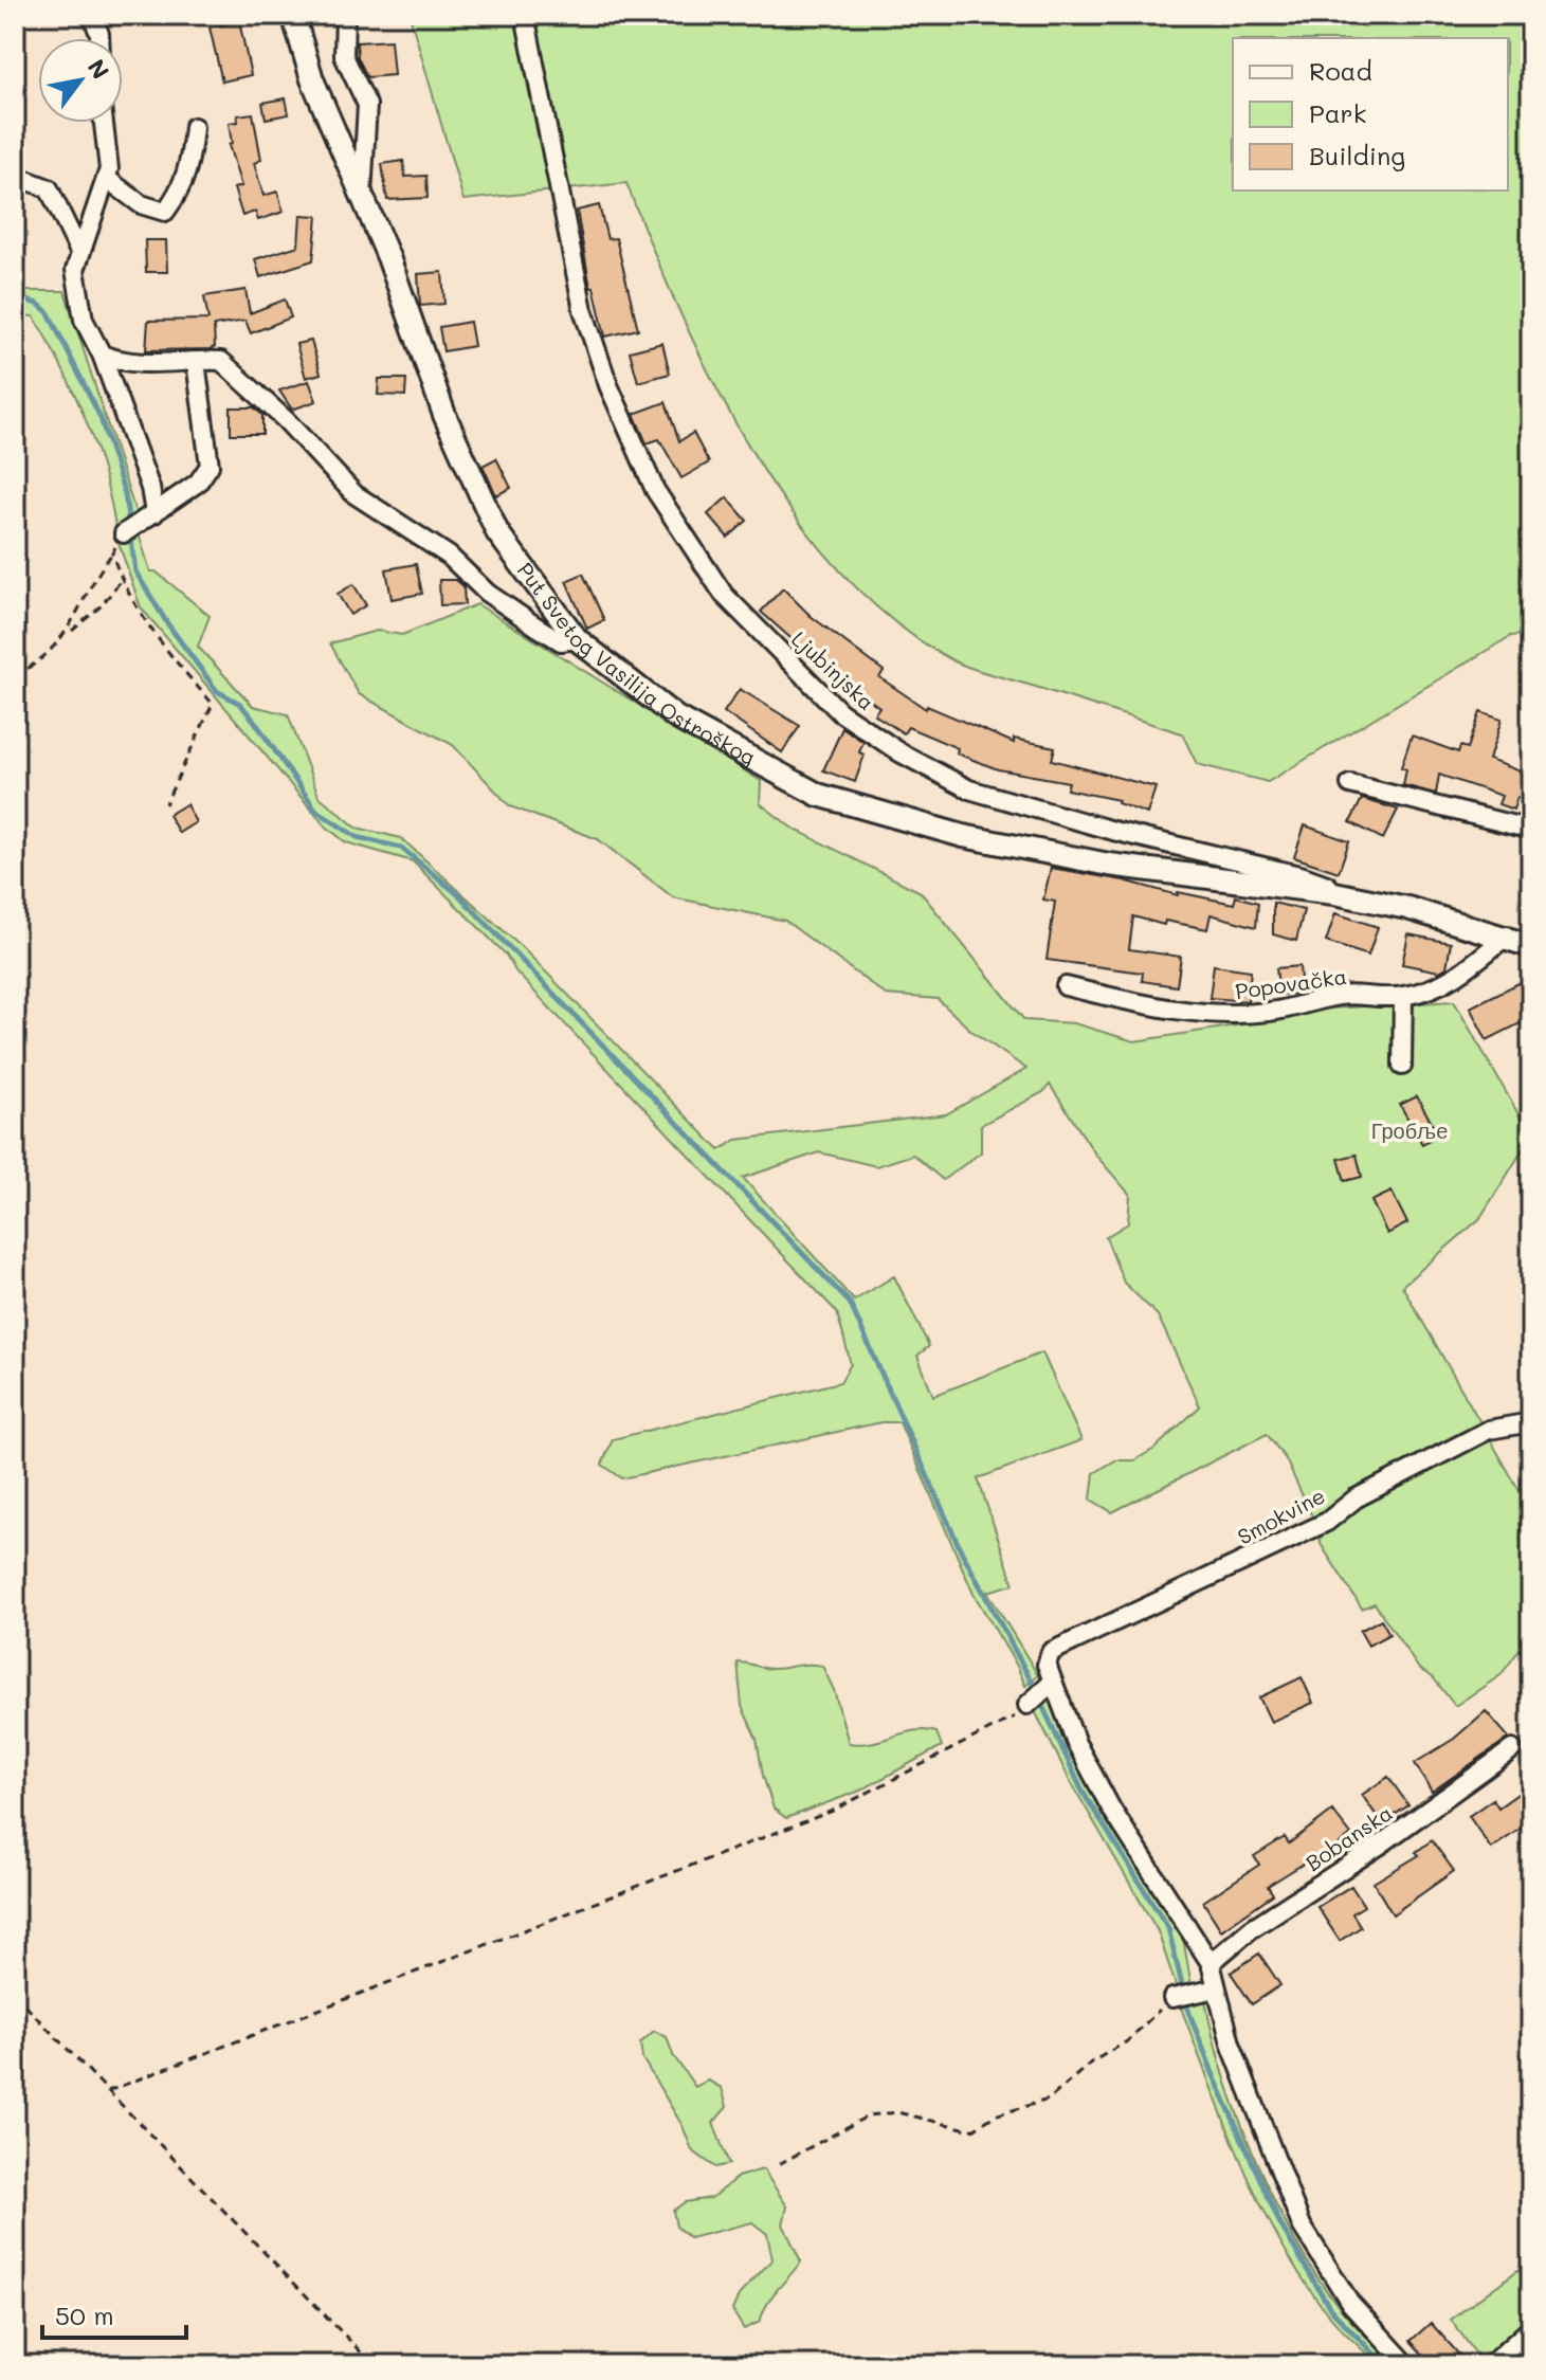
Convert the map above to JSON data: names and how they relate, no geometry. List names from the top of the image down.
{
  "streets": {
    "street": [
      "Put Svetog Vasilija Ostroškog",
      "Ljubinjska",
      "Popovačka",
      "Smokvine",
      "Bobanska"
    ]
  },
  "crossings": [
    ["Put Svetog Vasilija Ostroškog", "Ljubinjska"],
    ["Put Svetog Vasilija Ostroškog", "Popovačka"]
  ],
  "parks": ["Гробље"],
  "legend": ["Road", "Park", "Building"],
  "scale_bar": "50 m",
  "north": "top right"
}
